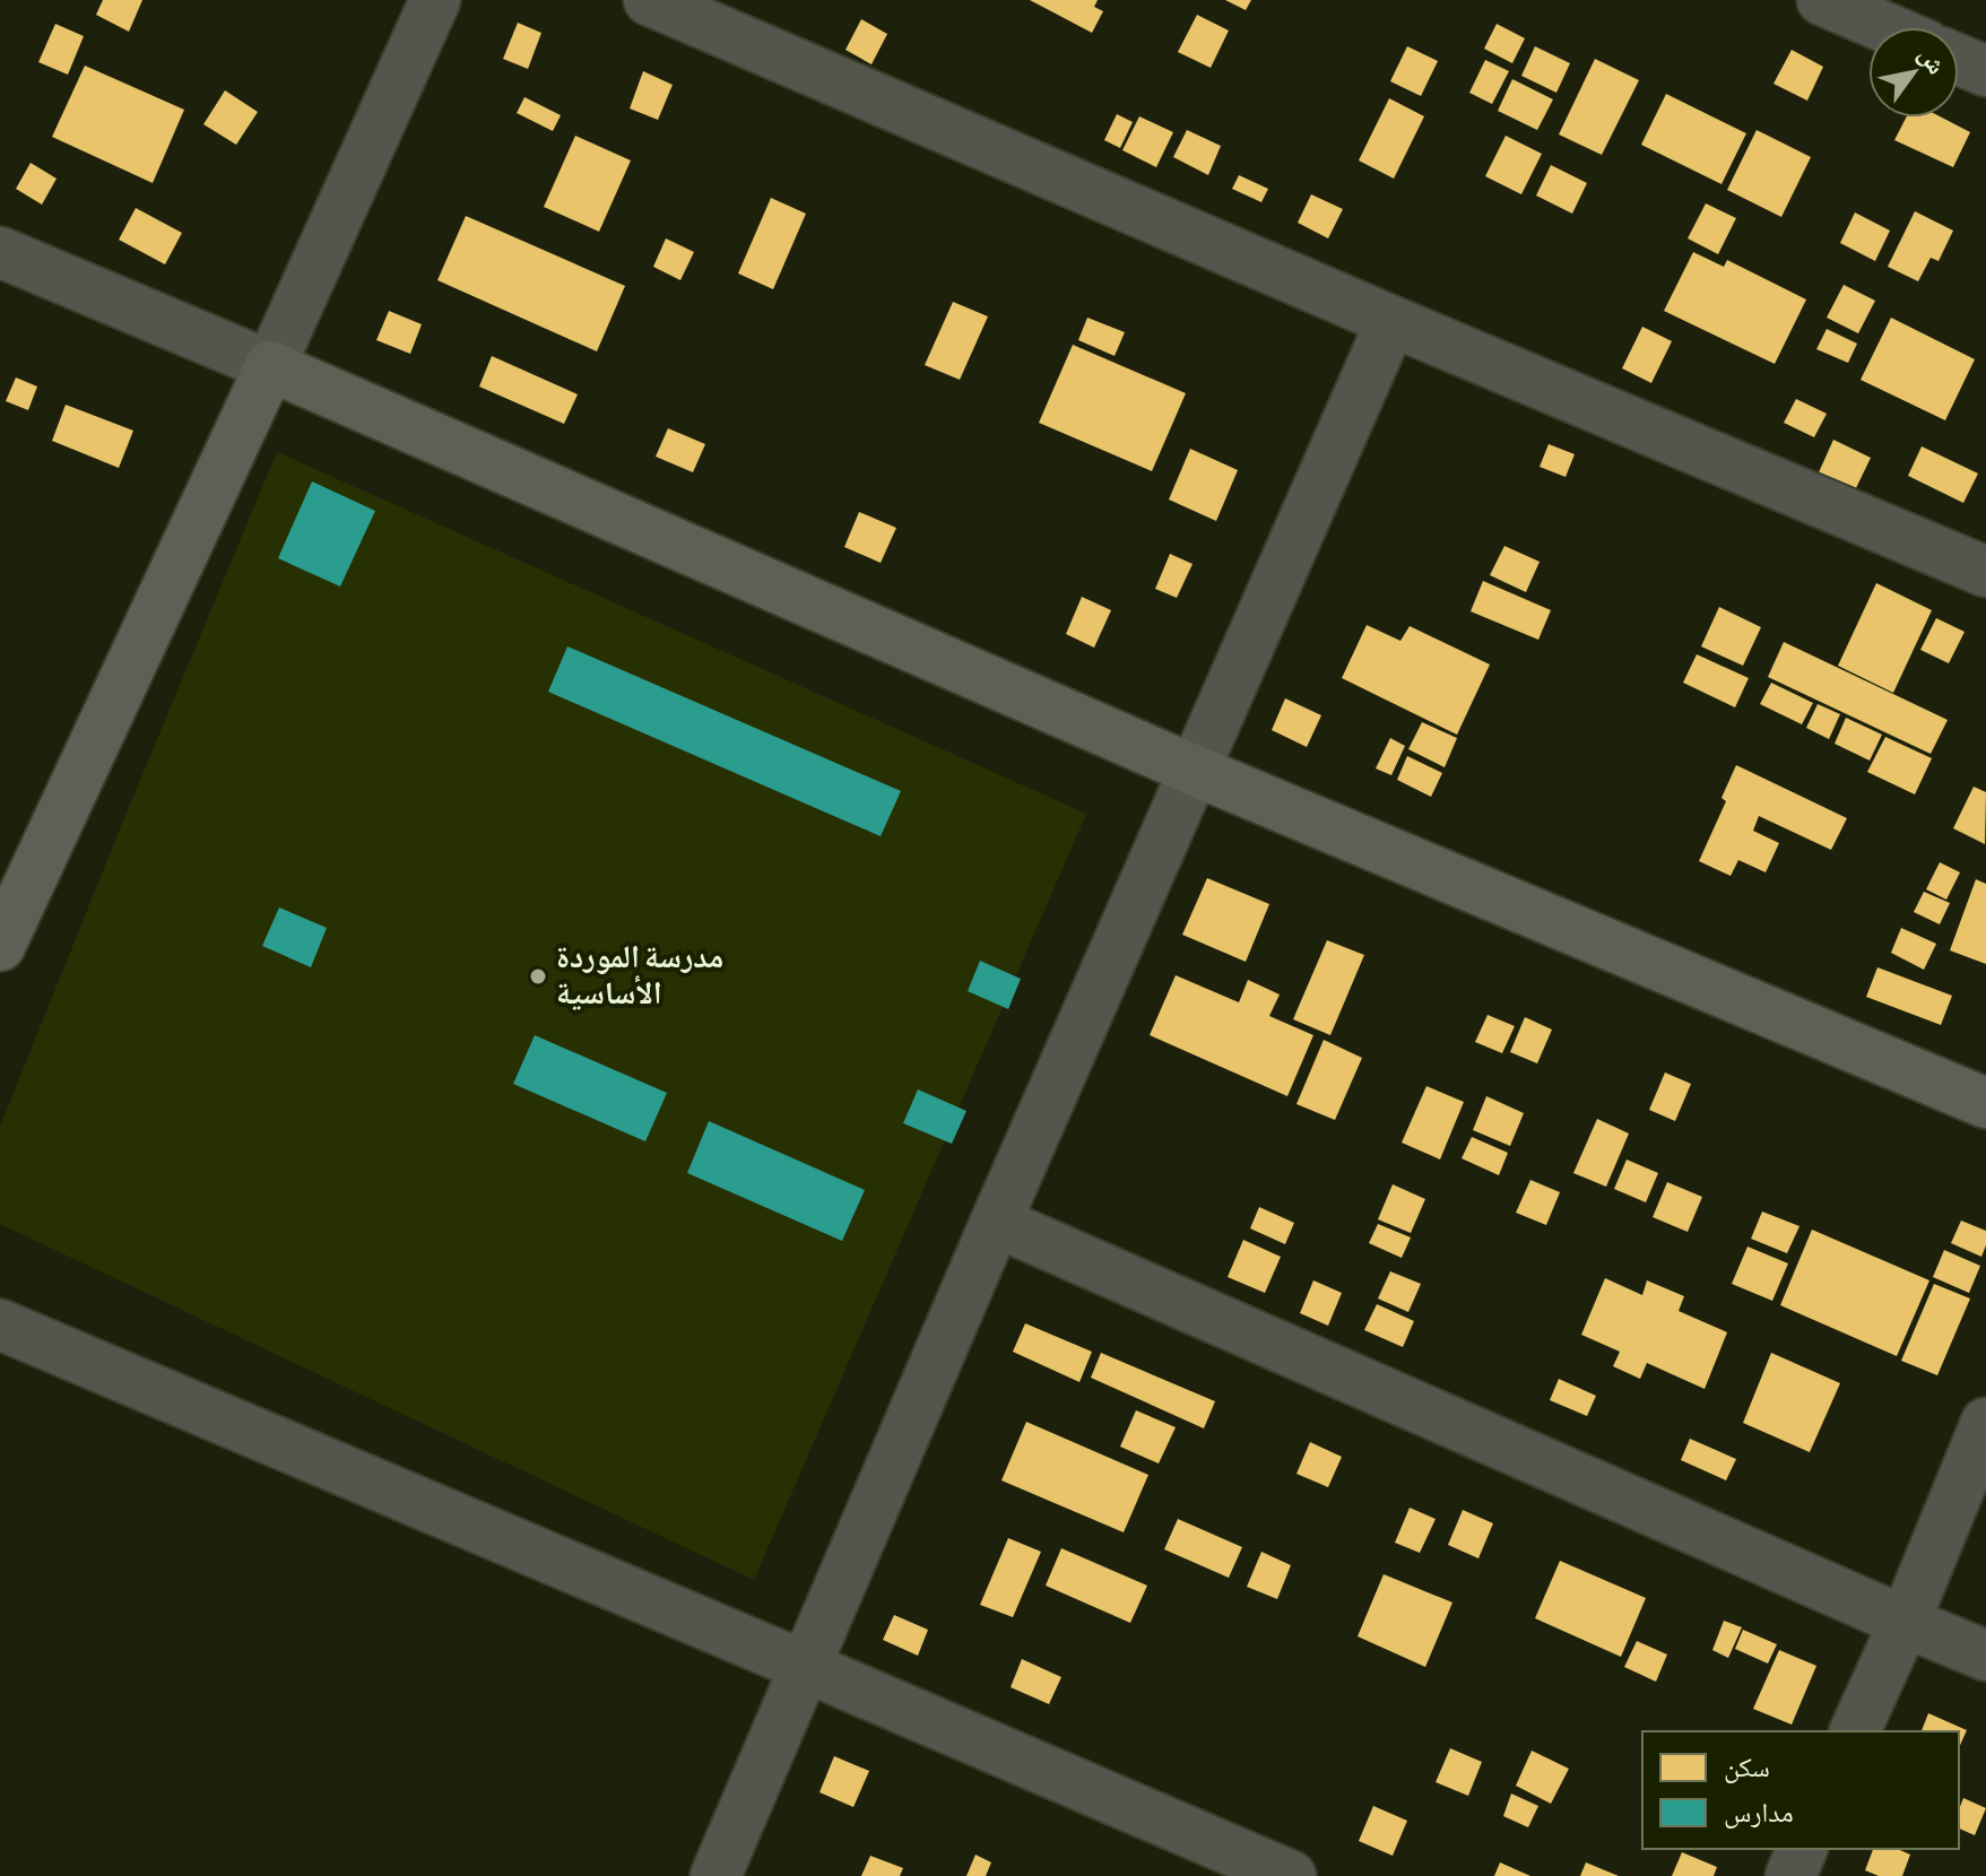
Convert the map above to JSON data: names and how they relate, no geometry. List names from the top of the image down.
{
  "places": ["مدرسة الموردة الأساسية"],
  "legend": ["سكن", "مدارس"],
  "north": "top right"
}
